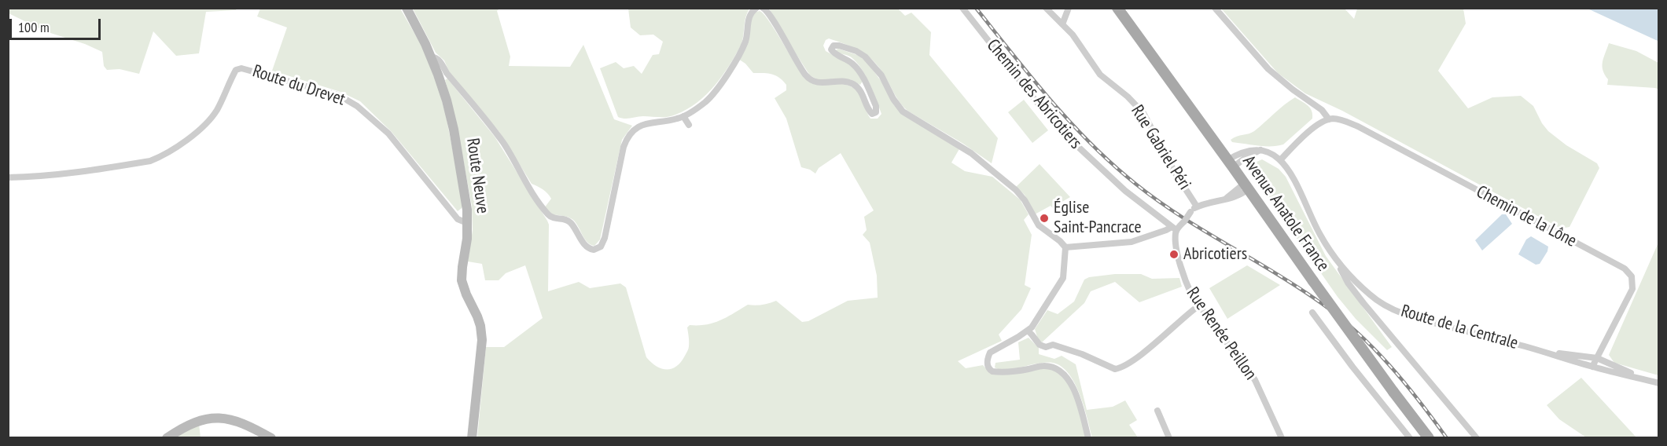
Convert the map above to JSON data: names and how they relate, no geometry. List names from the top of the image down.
{
  "streets": {
    "main road": ["Avenue Anatole France"],
    "street": [
      "Route du Drevet",
      "Chemin des Abricotiers",
      "Rue Gabriel Péri",
      "Route Neuve",
      "Chemin de la Lône",
      "Route de la Centrale",
      "Rue Renée Peillon"
    ]
  },
  "crossings": [
    ["Route du Drevet", "Route Neuve"],
    ["Chemin des Abricotiers", "Rue Renée Peillon"],
    ["Chemin de la Lône", "Route de la Centrale"]
  ],
  "places": ["Église Saint-Pancrace", "Abricotiers"],
  "scale_bar": "100 m"
}
